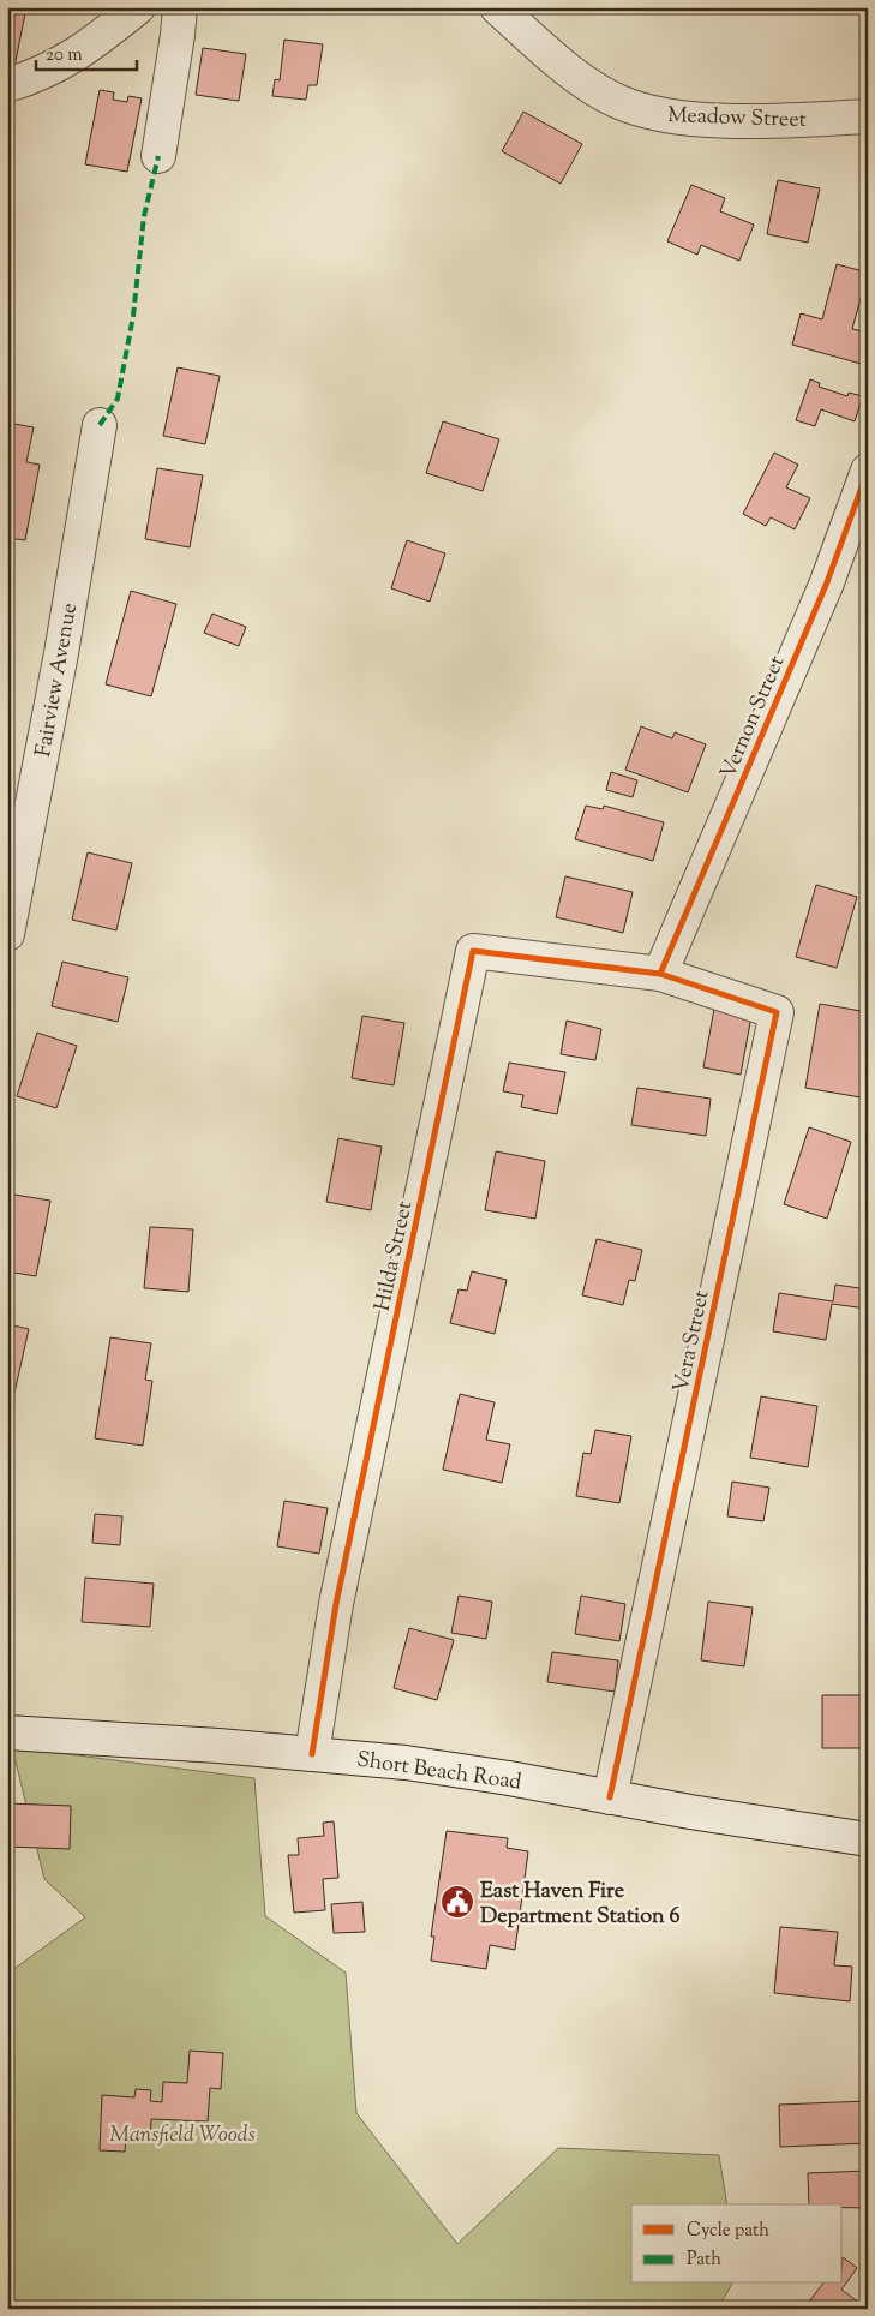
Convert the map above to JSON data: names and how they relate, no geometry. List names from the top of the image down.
{
  "streets": {
    "street": [
      "Meadow Street",
      "Fairview Avenue",
      "Vernon Street",
      "Hilda Street",
      "Vera Street",
      "Short Beach Road"
    ]
  },
  "crossings": [
    ["Vernon Street", "Hilda Street"],
    ["Vernon Street", "Vera Street"],
    ["Hilda Street", "Vera Street"],
    ["Hilda Street", "Short Beach Road"],
    ["Vera Street", "Short Beach Road"]
  ],
  "parks": ["Mansfield Woods"],
  "places": {
    "public building": ["East Haven Fire Department Station 6"]
  },
  "legend": ["Cycle path", "Path"],
  "scale_bar": "20 m"
}
